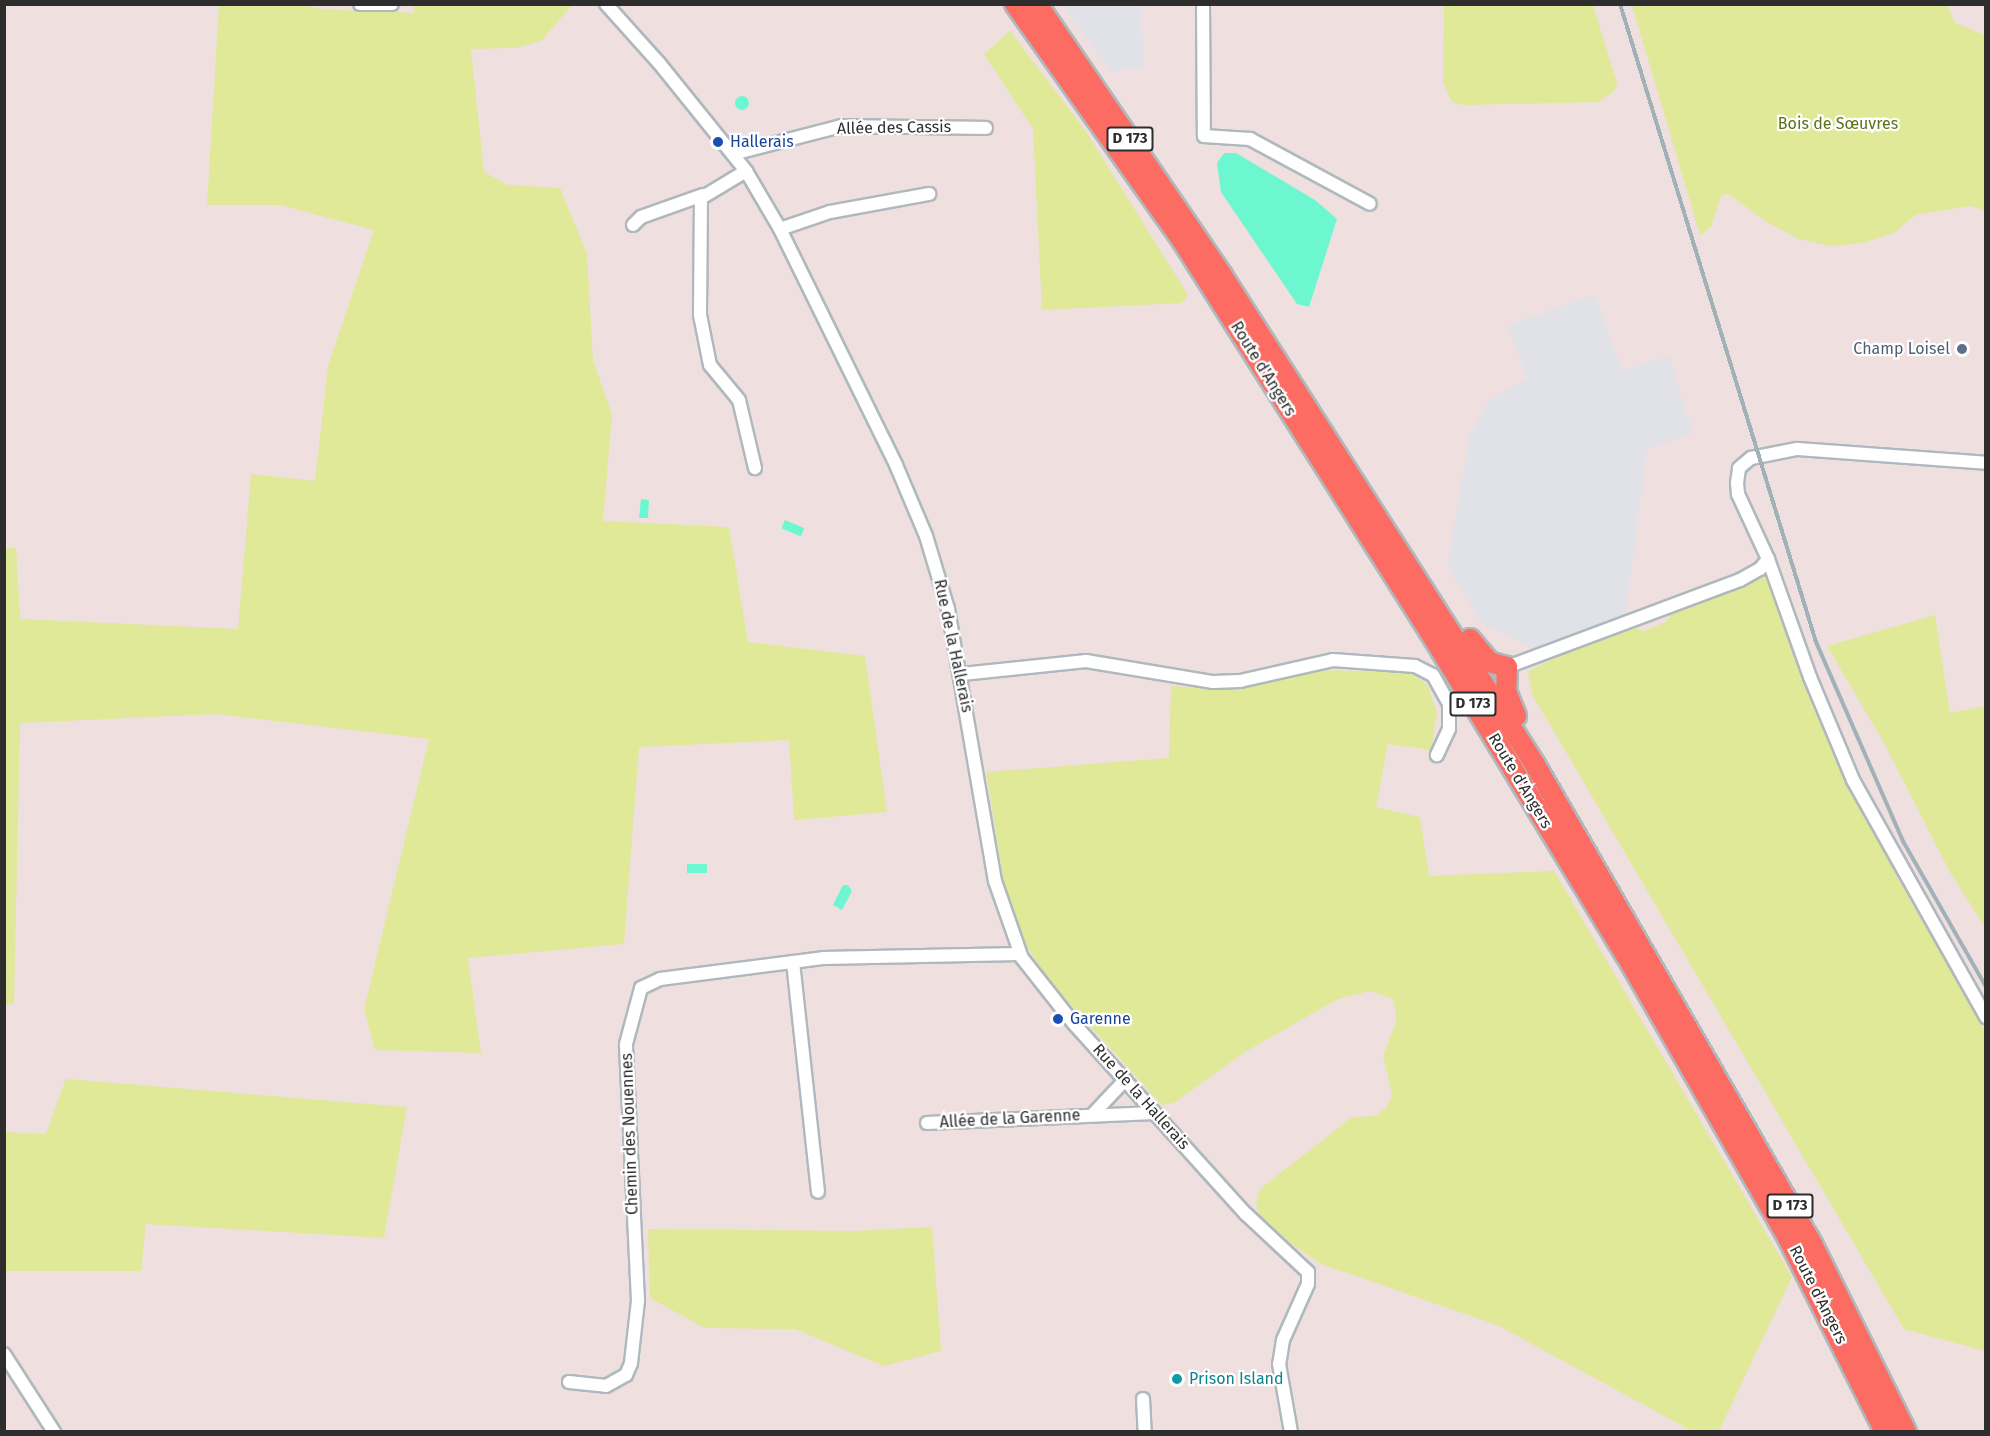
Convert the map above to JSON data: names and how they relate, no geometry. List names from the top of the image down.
{
  "streets": {
    "highway": ["D 173", "Route d'Angers"],
    "street": [
      "Allée des Cassis",
      "Rue de la Hallerais",
      "Allée de la Garenne",
      "Chemin des Nouennes"
    ]
  },
  "crossings": [
    ["Allée des Cassis", "Rue de la Hallerais"],
    ["Rue de la Hallerais", "Allée de la Garenne"],
    ["Rue de la Hallerais", "Chemin des Nouennes"]
  ],
  "parks": ["Bois de Sœuvres"],
  "places": [
    "Hallerais",
    "Champ Loisel",
    "Garenne",
    "Prison Island"
  ]
}
